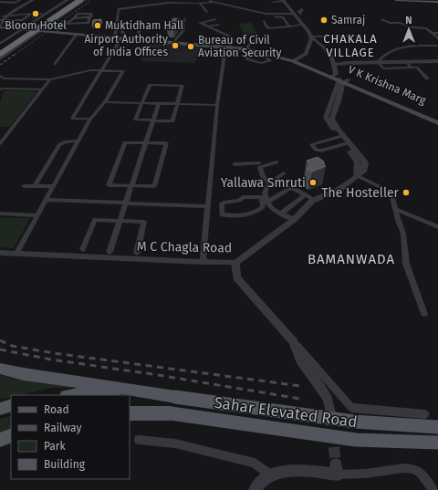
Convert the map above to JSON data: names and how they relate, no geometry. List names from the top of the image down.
{
  "streets": {
    "main road": ["V K Krishna Marg", "Sahar Elevated Road"],
    "street": ["M C Chagla Road"]
  },
  "districts": ["CHAKALA VILLAGE", "BAMANWADA"],
  "places": [
    "Bloom Hotel",
    "Samraj",
    "Muktidham Hall",
    "Airport Authority of India Offices",
    "Bureau of Civil Aviation Security",
    "Yallawa Smruti",
    "The Hosteller"
  ],
  "legend": [
    "Road",
    "Railway",
    "Park",
    "Building"
  ],
  "north": "top"
}
